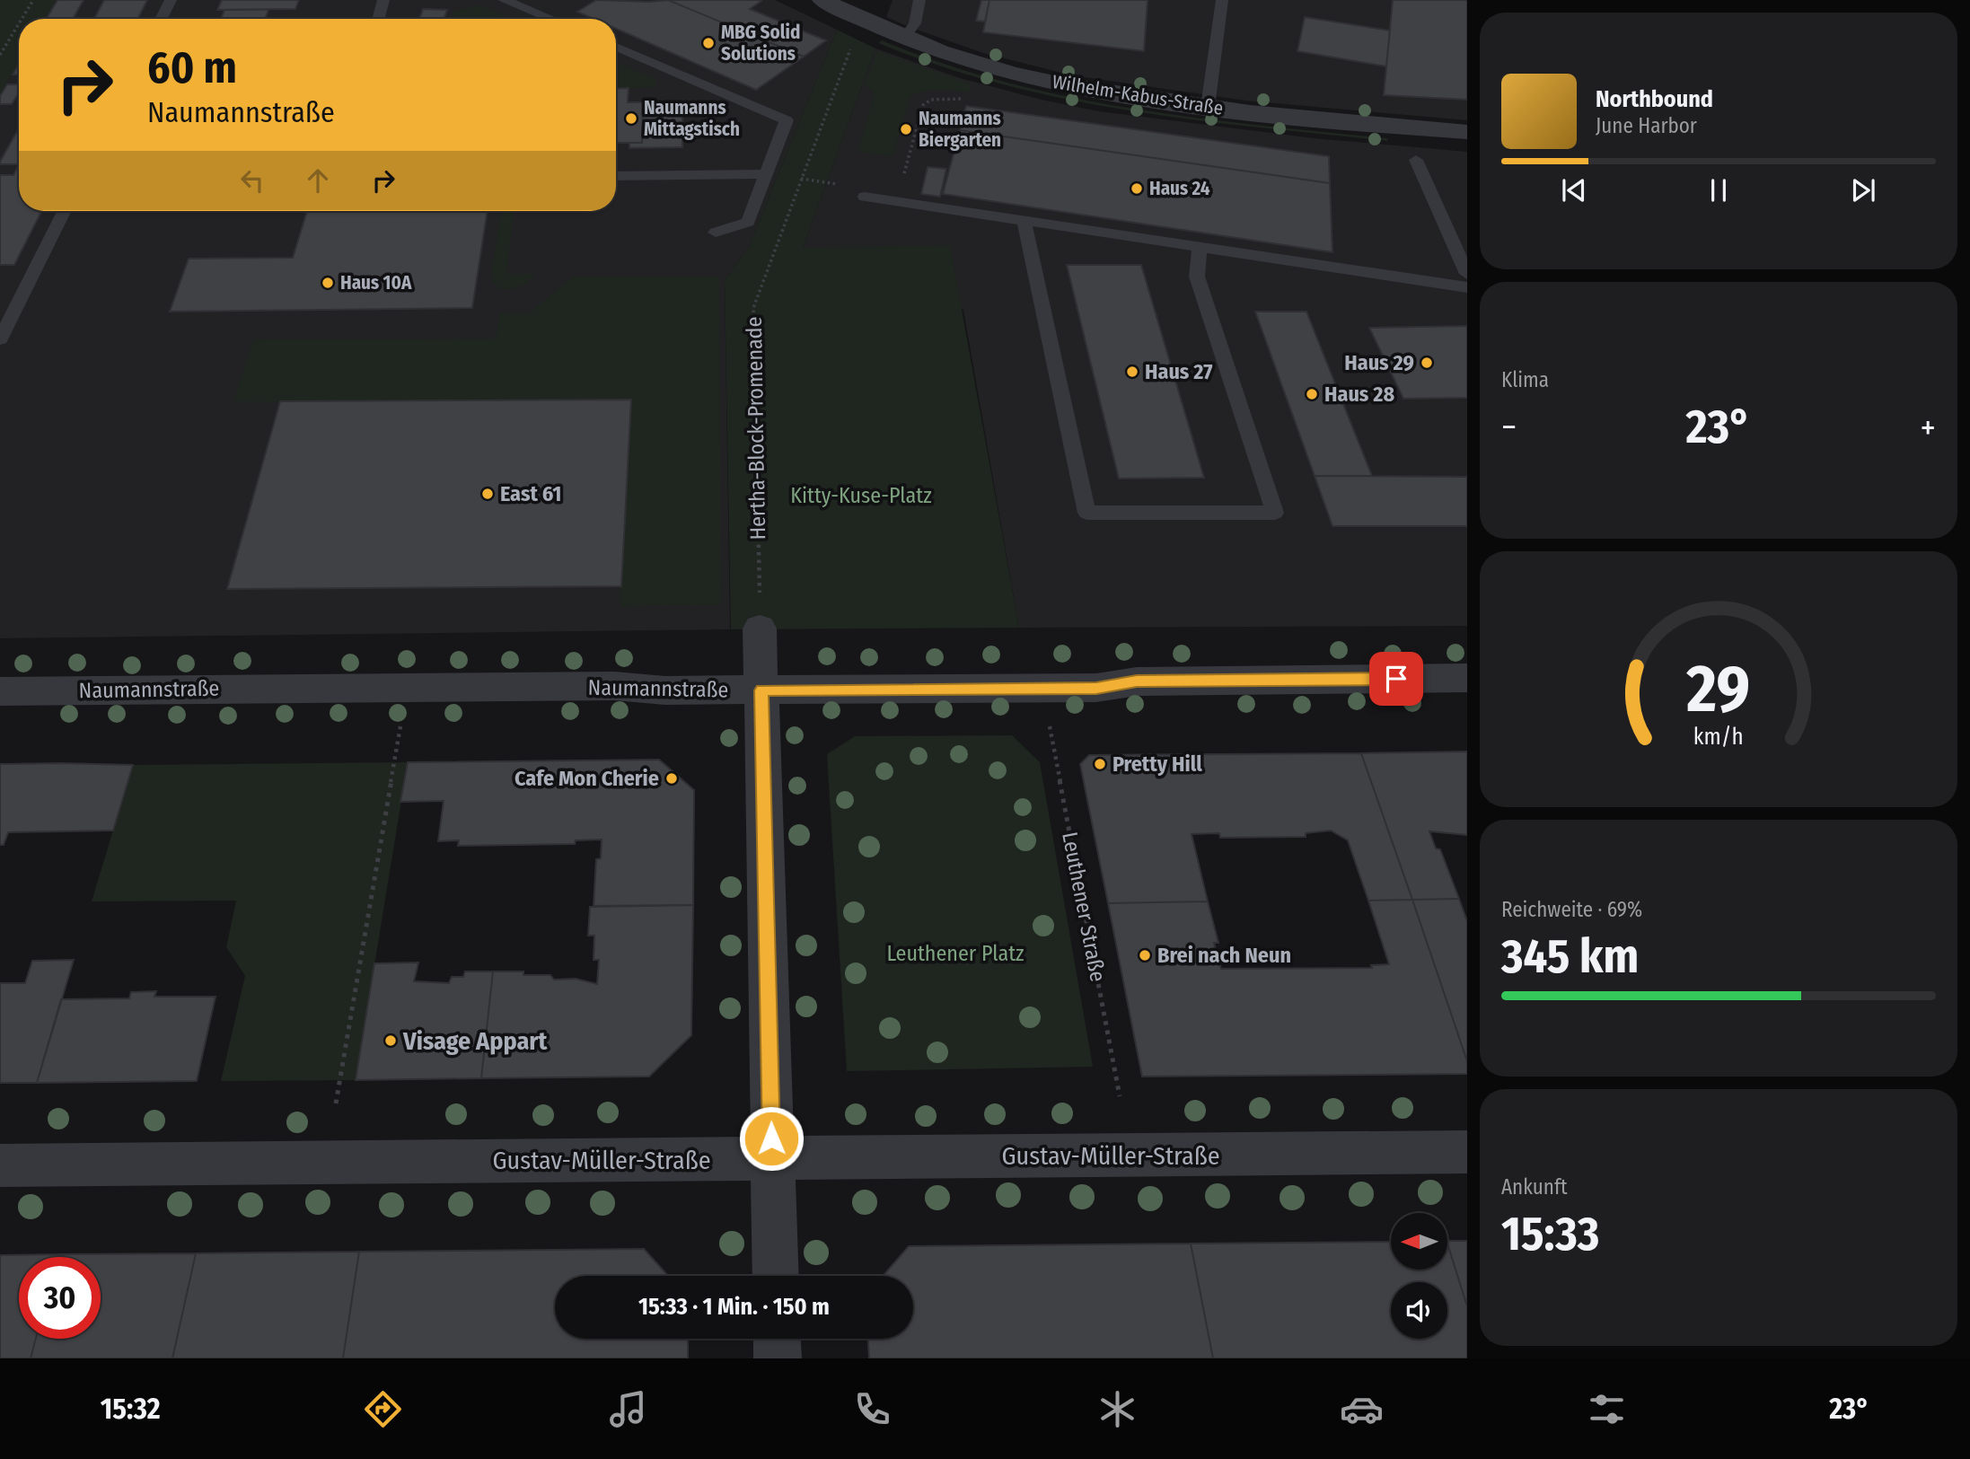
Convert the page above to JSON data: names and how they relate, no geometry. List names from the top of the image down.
{
  "streets": {
    "street": ["Wilhelm-Kabus-Straße", "Naumannstraße", "Gustav-Müller-Straße"],
    "path": ["Hertha-Block-Promenade", "Leuthener Straße"]
  },
  "parks": ["Kitty-Kuse-Platz", "Leuthener Platz"],
  "places": [
    "MBG Solid Solutions",
    "Naumanns Mittagstisch",
    "Naumanns Biergarten",
    "Haus 24",
    "Haus 10A",
    "Haus 29",
    "Haus 27",
    "Haus 28",
    "East 61",
    "Pretty Hill",
    "Cafe Mon Cherie",
    "Brei nach Neun",
    "Visage Appart"
  ],
  "north": "left",
  "page": {
    "turn": ["60 m", "Naumannstraße"],
    "song": ["Northbound", "June Harbor"],
    "tile": [
      "Klima",
      ["Reichweite · 69%", "345 km"],
      ["Ankunft", "15:33"]
    ],
    "heat": ["−", "23°", "+"],
    "limit": "30",
    "trip": "15:33 · 1 Min. · 150 m",
    "tabs": ["15:32", "23°"],
    "gauge": ["29", "km/h"]
  }
}
